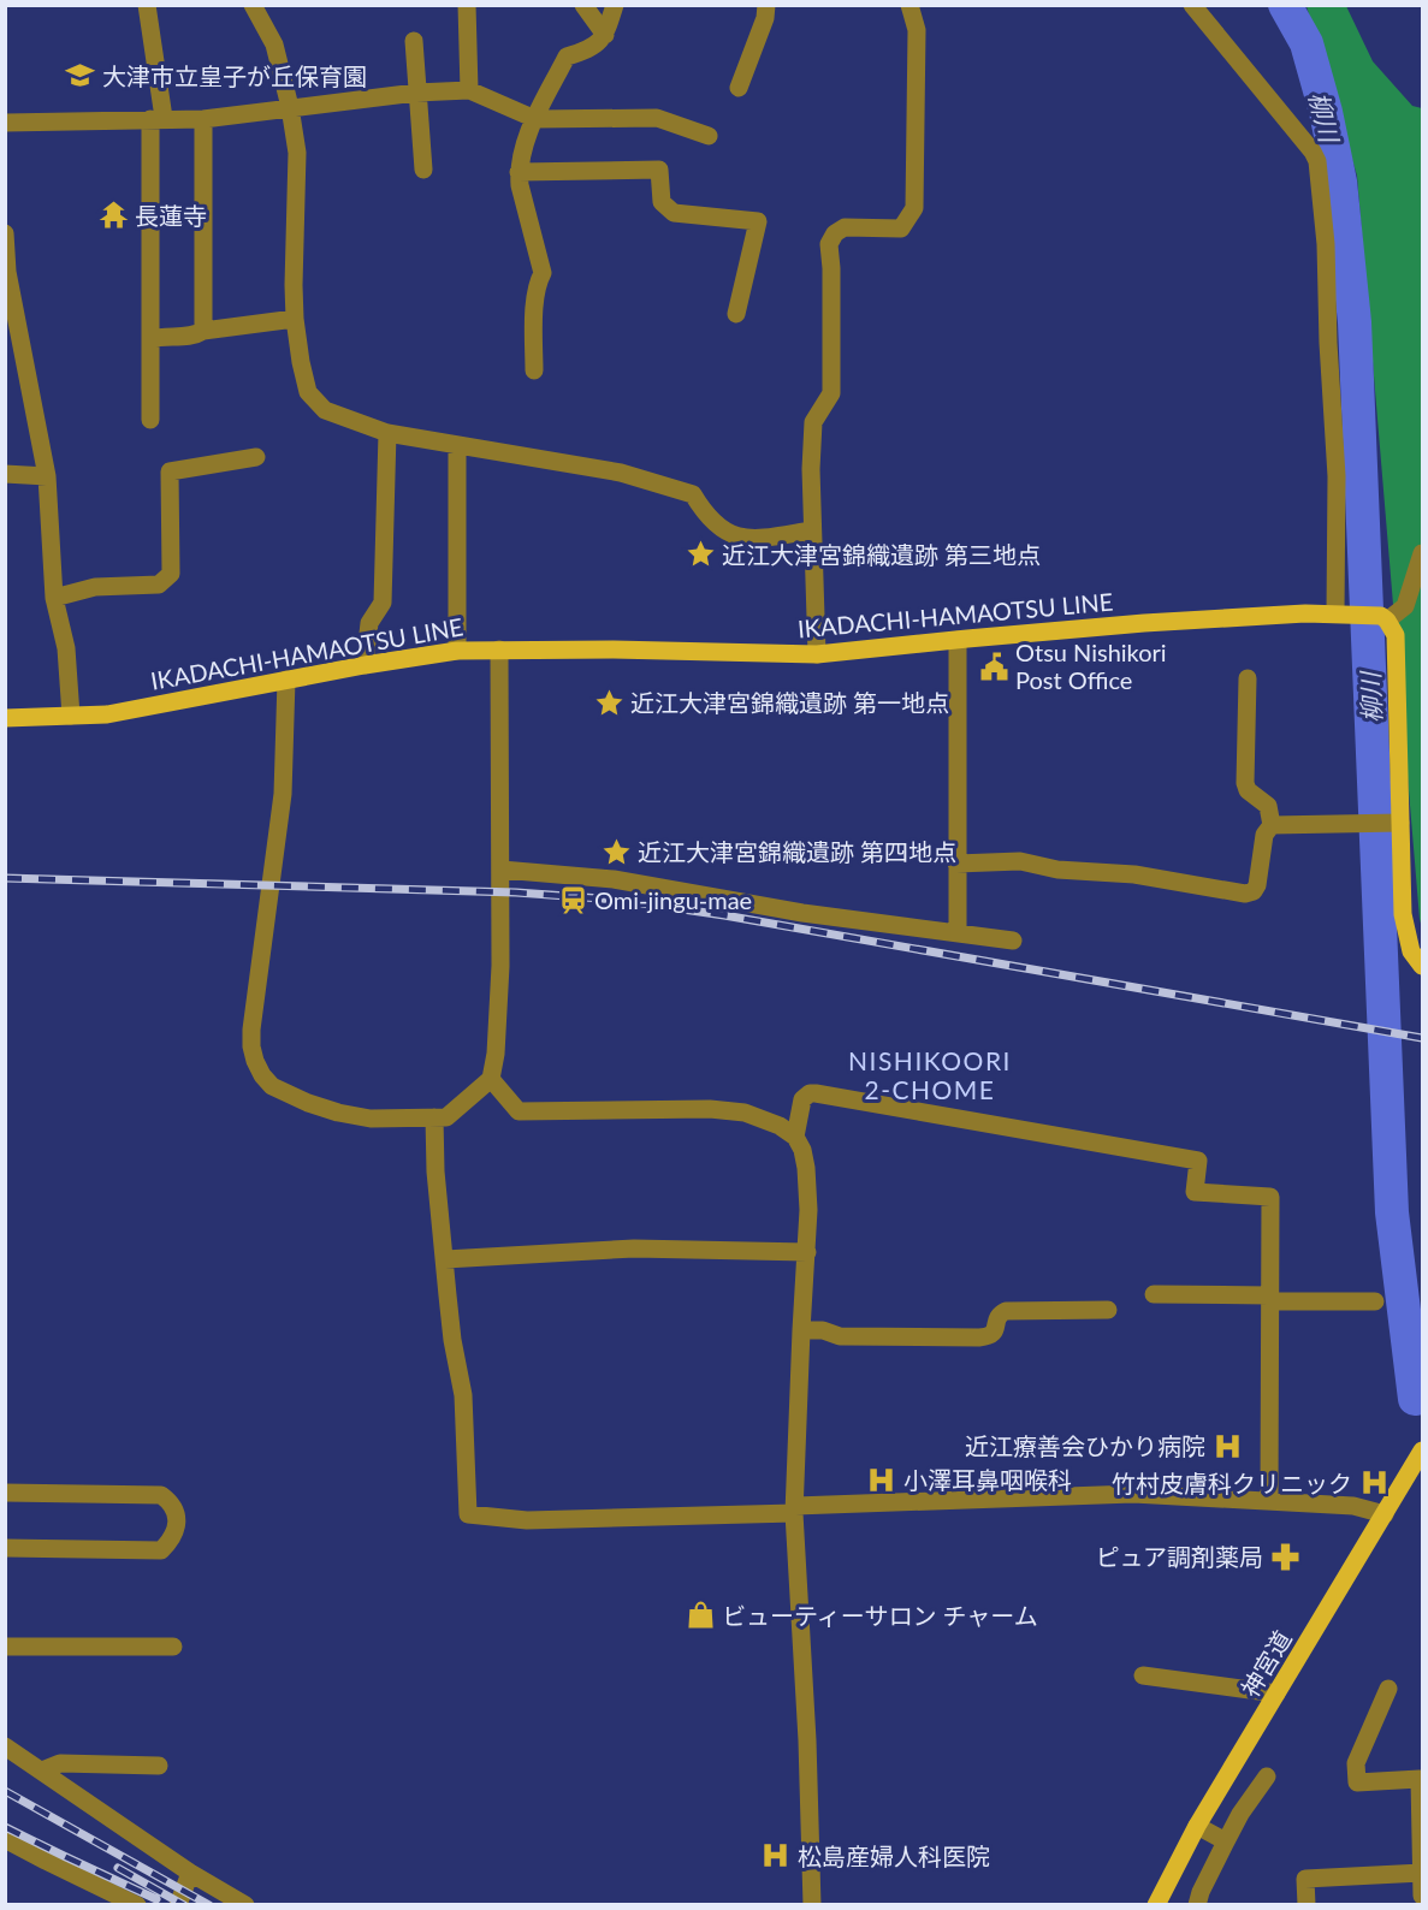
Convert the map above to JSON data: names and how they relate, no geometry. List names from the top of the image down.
{
  "streets": {
    "main road": ["IKADACHI-HAMAOTSU LINE", "神宮道"]
  },
  "districts": ["NISHIKOORI 2-CHOME"],
  "water": ["柳川"],
  "places": {
    "school or university": ["大津市立皇子が丘保育園"],
    "temple": ["長蓮寺"],
    "place": ["近江大津宮錦織遺跡 第三地点", "近江大津宮錦織遺跡 第一地点", "近江大津宮錦織遺跡 第四地点"],
    "public building": ["Otsu Nishikori Post Office"],
    "station": ["Omi-jingu-mae"],
    "hospital": [
      "近江療善会ひかり病院",
      "小澤耳鼻咽喉科",
      "竹村皮膚科クリニック",
      "松島産婦人科医院"
    ],
    "pharmacy": ["ピュア調剤薬局"],
    "shop": ["ビューティーサロン チャーム"]
  }
}
